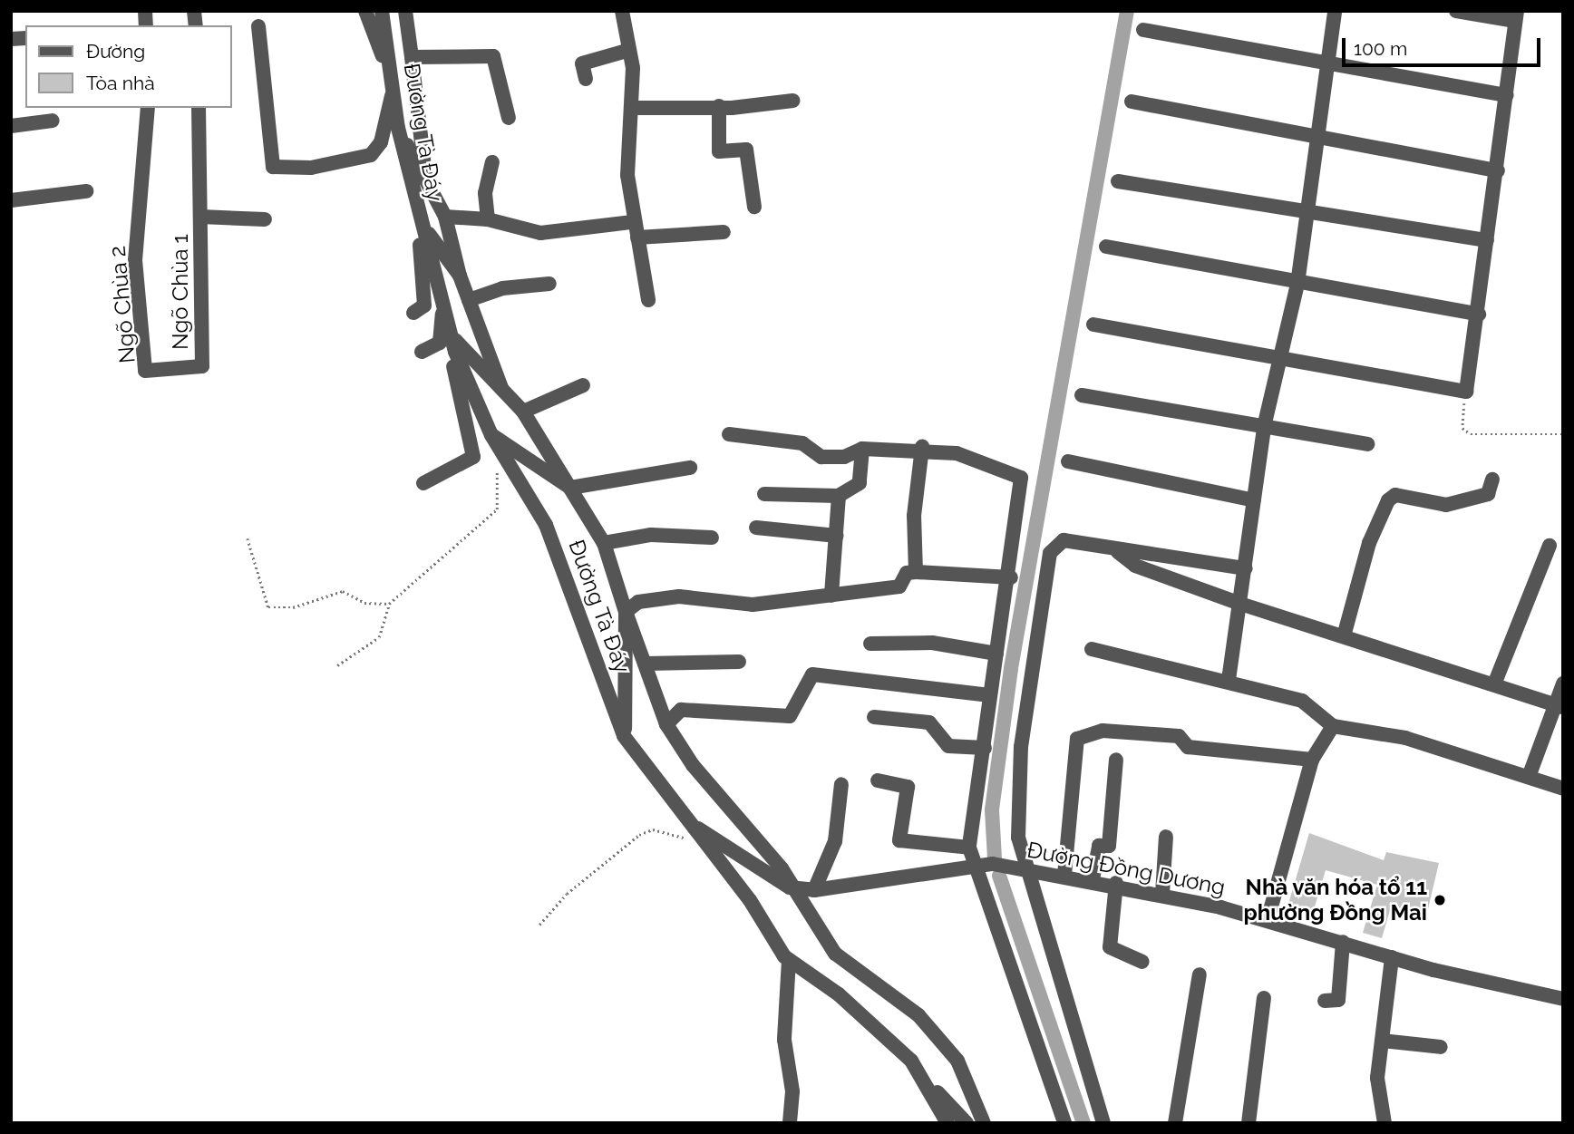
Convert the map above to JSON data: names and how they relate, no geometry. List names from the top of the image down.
{
  "streets": {
    "street": [
      "Đường Tà Đáy",
      "Ngõ Chùa 1",
      "Ngõ Chùa 2",
      "Đường Đồng Dương"
    ]
  },
  "crossings": [
    ["Đường Tà Đáy", "Đường Đồng Dương"],
    ["Ngõ Chùa 1", "Ngõ Chùa 2"]
  ],
  "places": ["Nhà văn hóa tổ 11 phường Đồng Mai"],
  "legend": ["Đường", "Tòa nhà"],
  "scale_bar": "100 m"
}
